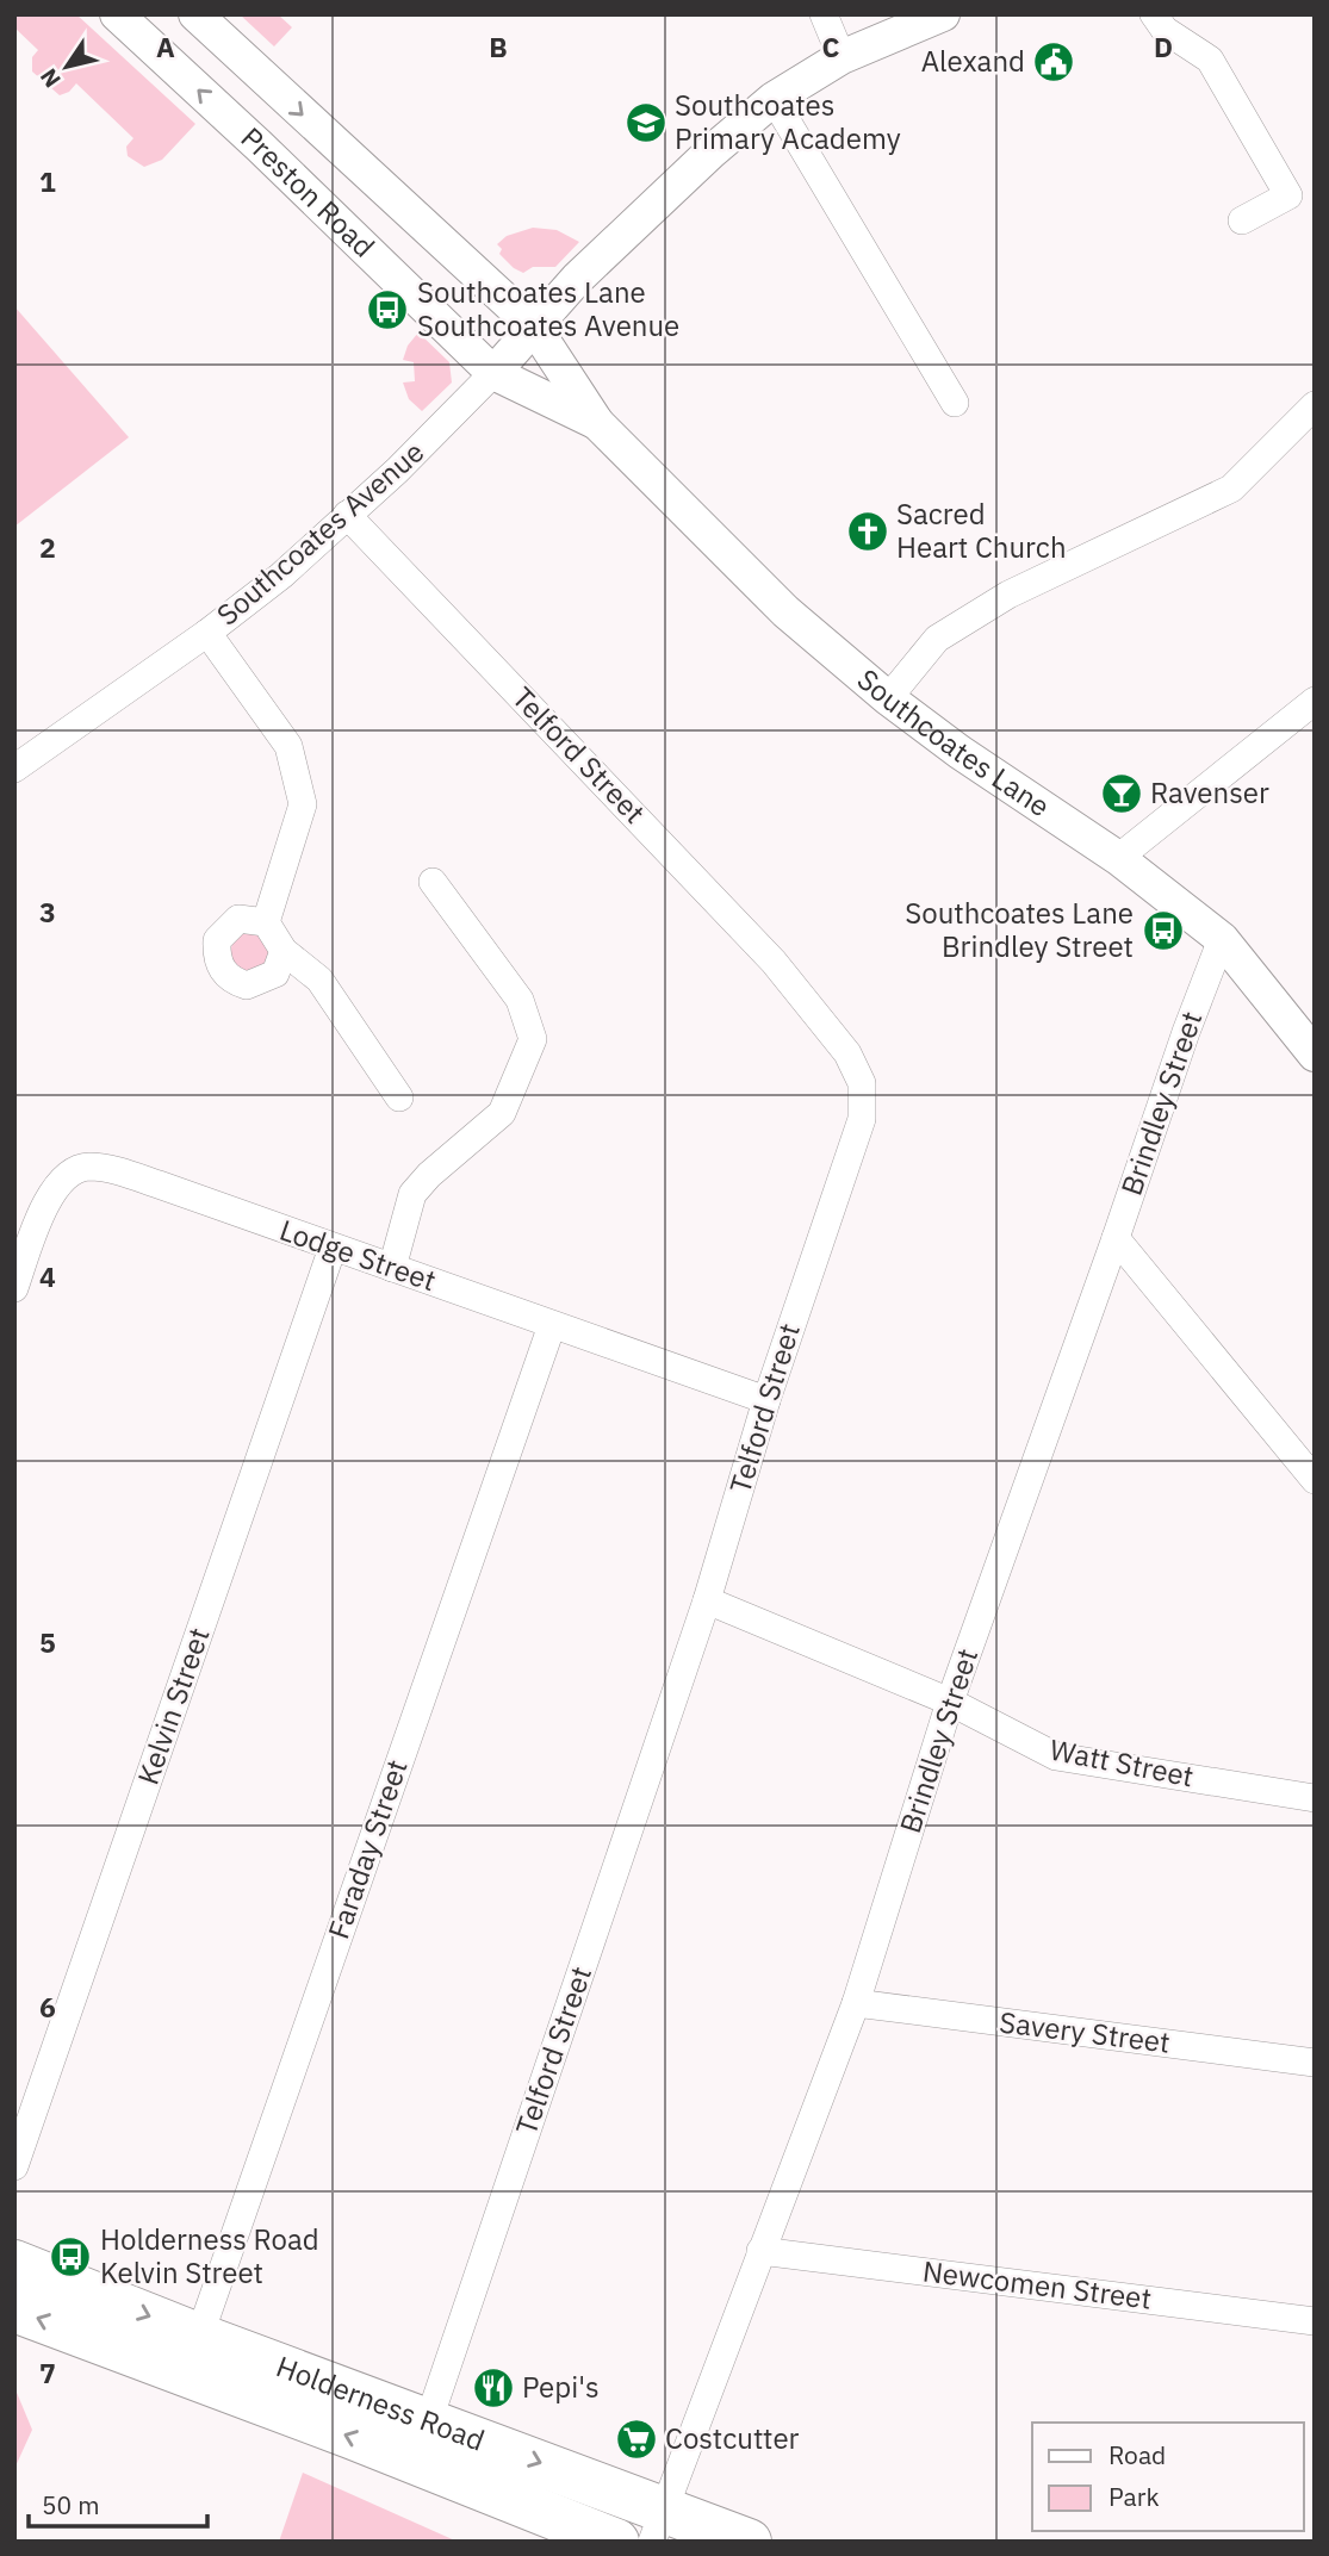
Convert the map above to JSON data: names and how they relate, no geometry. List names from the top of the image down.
{
  "streets": {
    "highway": ["Holderness Road"],
    "street": [
      "Preston Road",
      "Southcoates Avenue",
      "Southcoates Lane",
      "Telford Street",
      "Brindley Street",
      "Lodge Street",
      "Kelvin Street",
      "Watt Street",
      "Faraday Street",
      "Savery Street",
      "Newcomen Street"
    ]
  },
  "crossings": [
    ["Preston Road", "Southcoates Avenue"],
    ["Preston Road", "Southcoates Lane"],
    ["Southcoates Avenue", "Southcoates Lane"],
    ["Southcoates Avenue", "Telford Street"],
    ["Southcoates Lane", "Brindley Street"],
    ["Telford Street", "Lodge Street"],
    ["Telford Street", "Watt Street"],
    ["Telford Street", "Holderness Road"],
    ["Brindley Street", "Watt Street"],
    ["Brindley Street", "Savery Street"],
    ["Brindley Street", "Newcomen Street"],
    ["Brindley Street", "Holderness Road"],
    ["Lodge Street", "Kelvin Street"],
    ["Lodge Street", "Faraday Street"],
    ["Faraday Street", "Holderness Road"]
  ],
  "places": {
    "public building": ["Alexand"],
    "school or university": ["Southcoates Primary Academy"],
    "bus stop": ["Southcoates Lane Southcoates Avenue", "Southcoates Lane Brindley Street", "Holderness Road Kelvin Street"],
    "church": ["Sacred Heart Church"],
    "bar": ["Ravenser"],
    "restaurant": ["Pepi's"],
    "supermarket": ["Costcutter"]
  },
  "legend": ["Road", "Park"],
  "scale_bar": "50 m",
  "north": "bottom left",
  "grid": {
    "columns": [
      "A",
      "B",
      "C",
      "D"
    ],
    "rows": [
      "1",
      "2",
      "3",
      "4",
      "5",
      "6",
      "7"
    ]
  }
}
